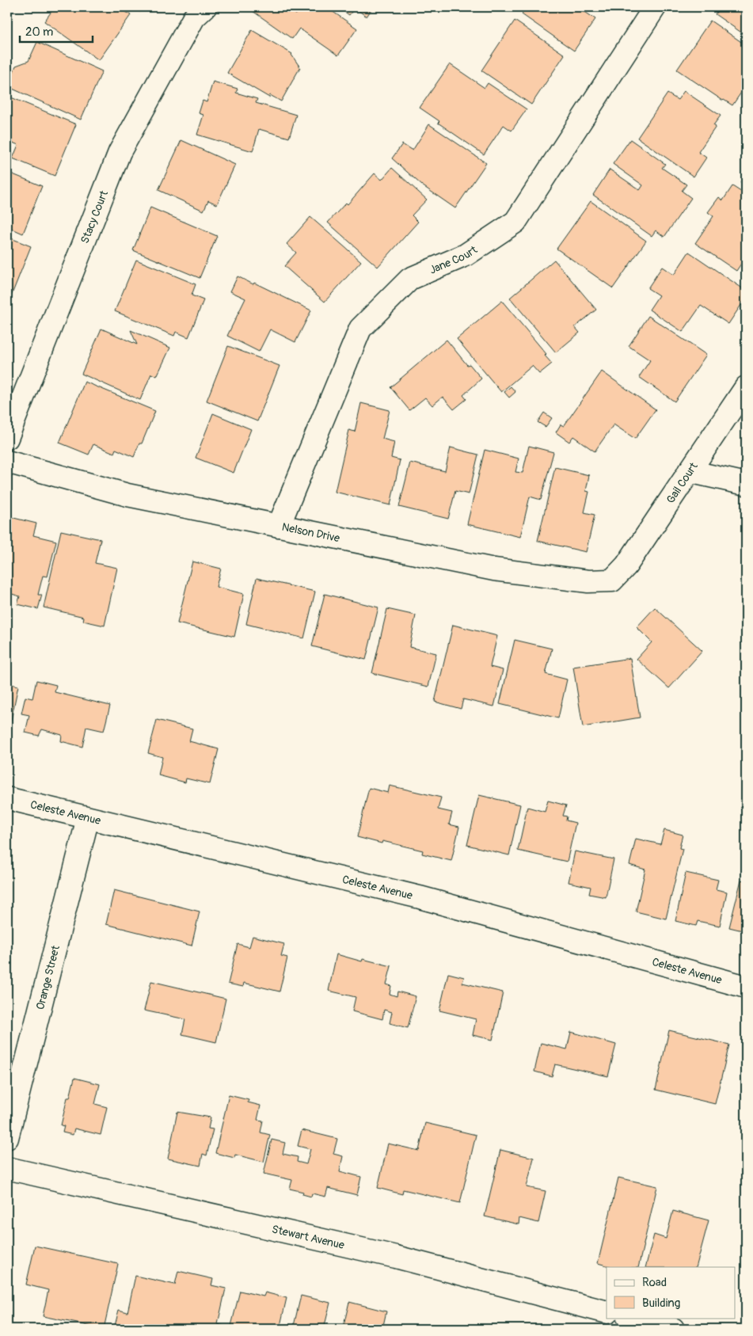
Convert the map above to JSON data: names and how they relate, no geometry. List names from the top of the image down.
{
  "streets": {
    "street": [
      "Stacy Court",
      "Jane Court",
      "Gail Court",
      "Nelson Drive",
      "Celeste Avenue",
      "Orange Street",
      "Stewart Avenue"
    ]
  },
  "crossings": [
    ["Jane Court", "Nelson Drive"],
    ["Gail Court", "Nelson Drive"],
    ["Celeste Avenue", "Orange Street"]
  ],
  "legend": ["Road", "Building"],
  "scale_bar": "20 m"
}
